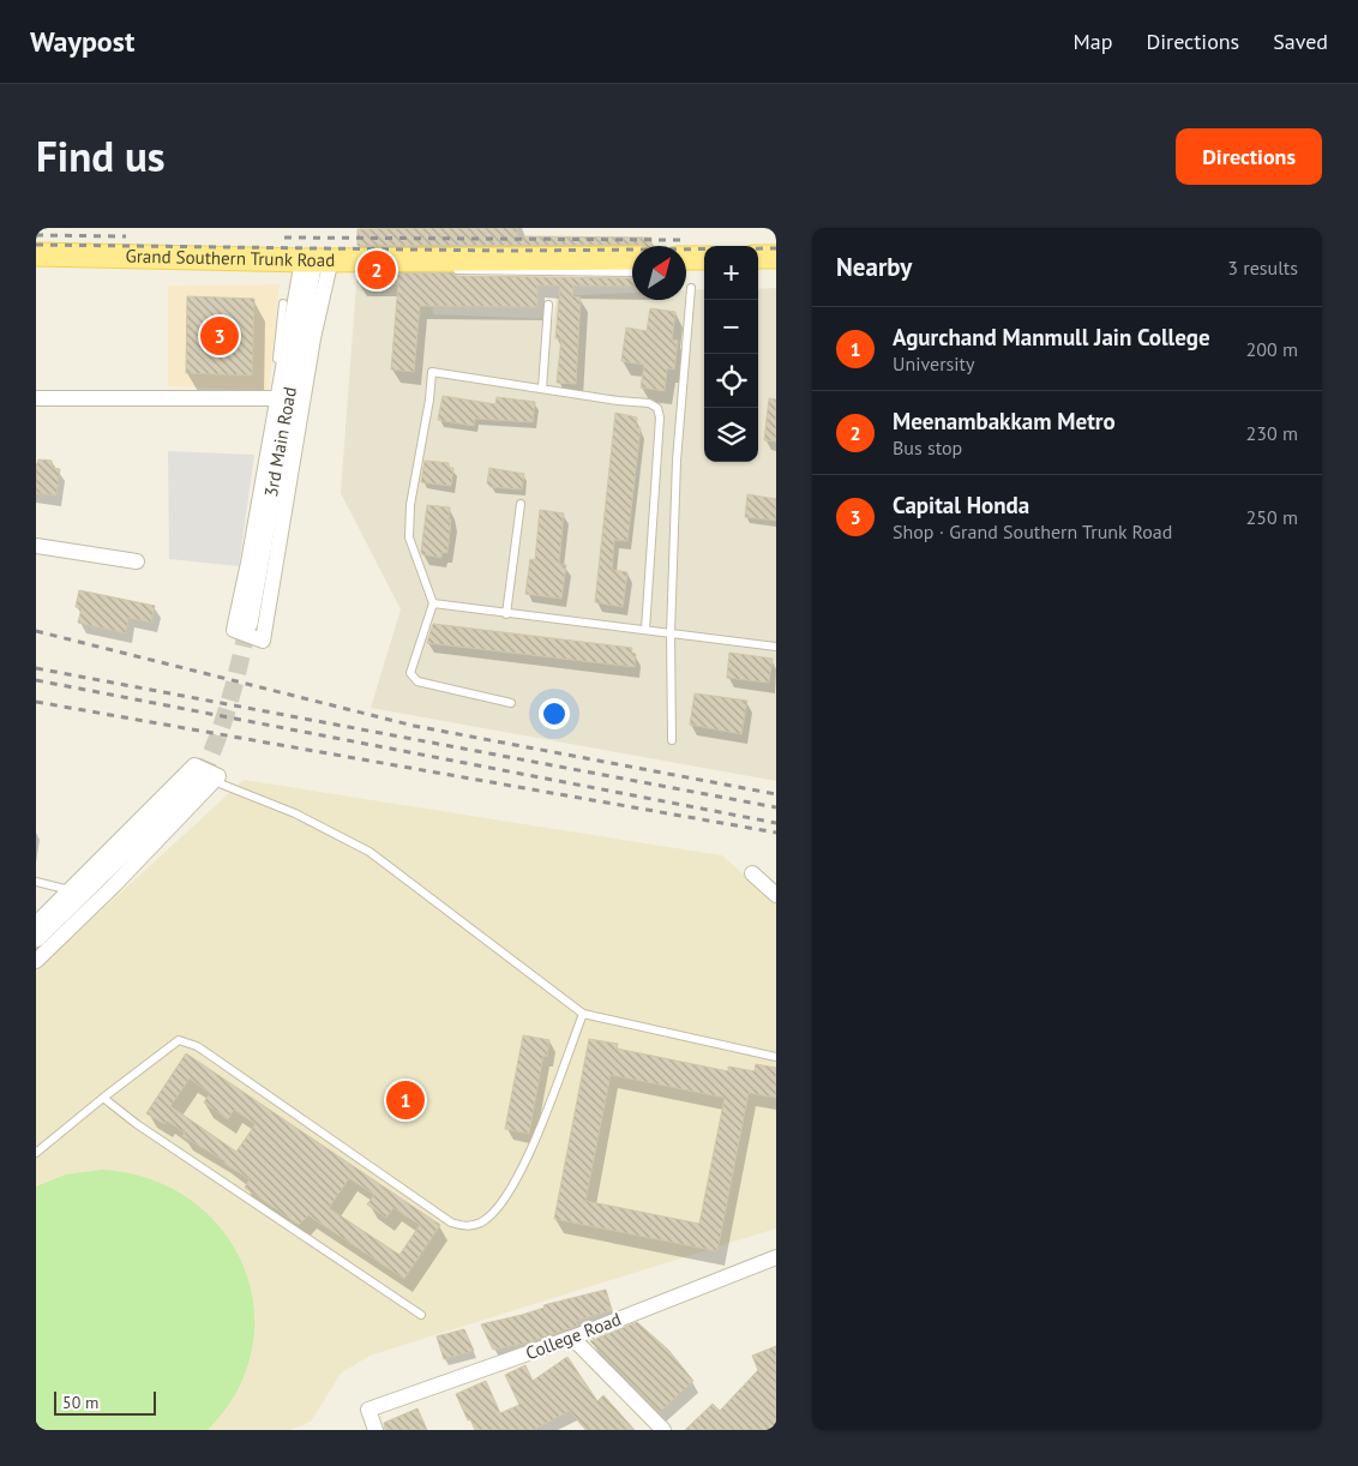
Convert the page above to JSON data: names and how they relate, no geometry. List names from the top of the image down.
{
  "streets": {
    "main road": ["Grand Southern Trunk Road"],
    "street": ["3rd Main Road", "College Road"]
  },
  "crossings": [
    ["Grand Southern Trunk Road", "3rd Main Road"]
  ],
  "scale_bar": "50 m",
  "north": "top right",
  "page": {
    "header": "Waypost",
    "nav": ["Map", "Directions", "Saved"],
    "title": "Find us",
    "buttons": "Directions",
    "heading": ["Nearby", "3 results"],
    "map_buttons": ["+", "−"],
    "pins": ["2", "3", "1"],
    "list": [
      {
        "mark": "1",
        "name": "Agurchand Manmull Jain College",
        "note": "University",
        "value": "200 m"
      },
      {
        "mark": "2",
        "name": "Meenambakkam Metro",
        "note": "Bus stop",
        "value": "230 m"
      },
      {
        "mark": "3",
        "name": "Capital Honda",
        "note": "Shop · Grand Southern Trunk Road",
        "value": "250 m"
      }
    ],
    "scale": "50 m"
  }
}
